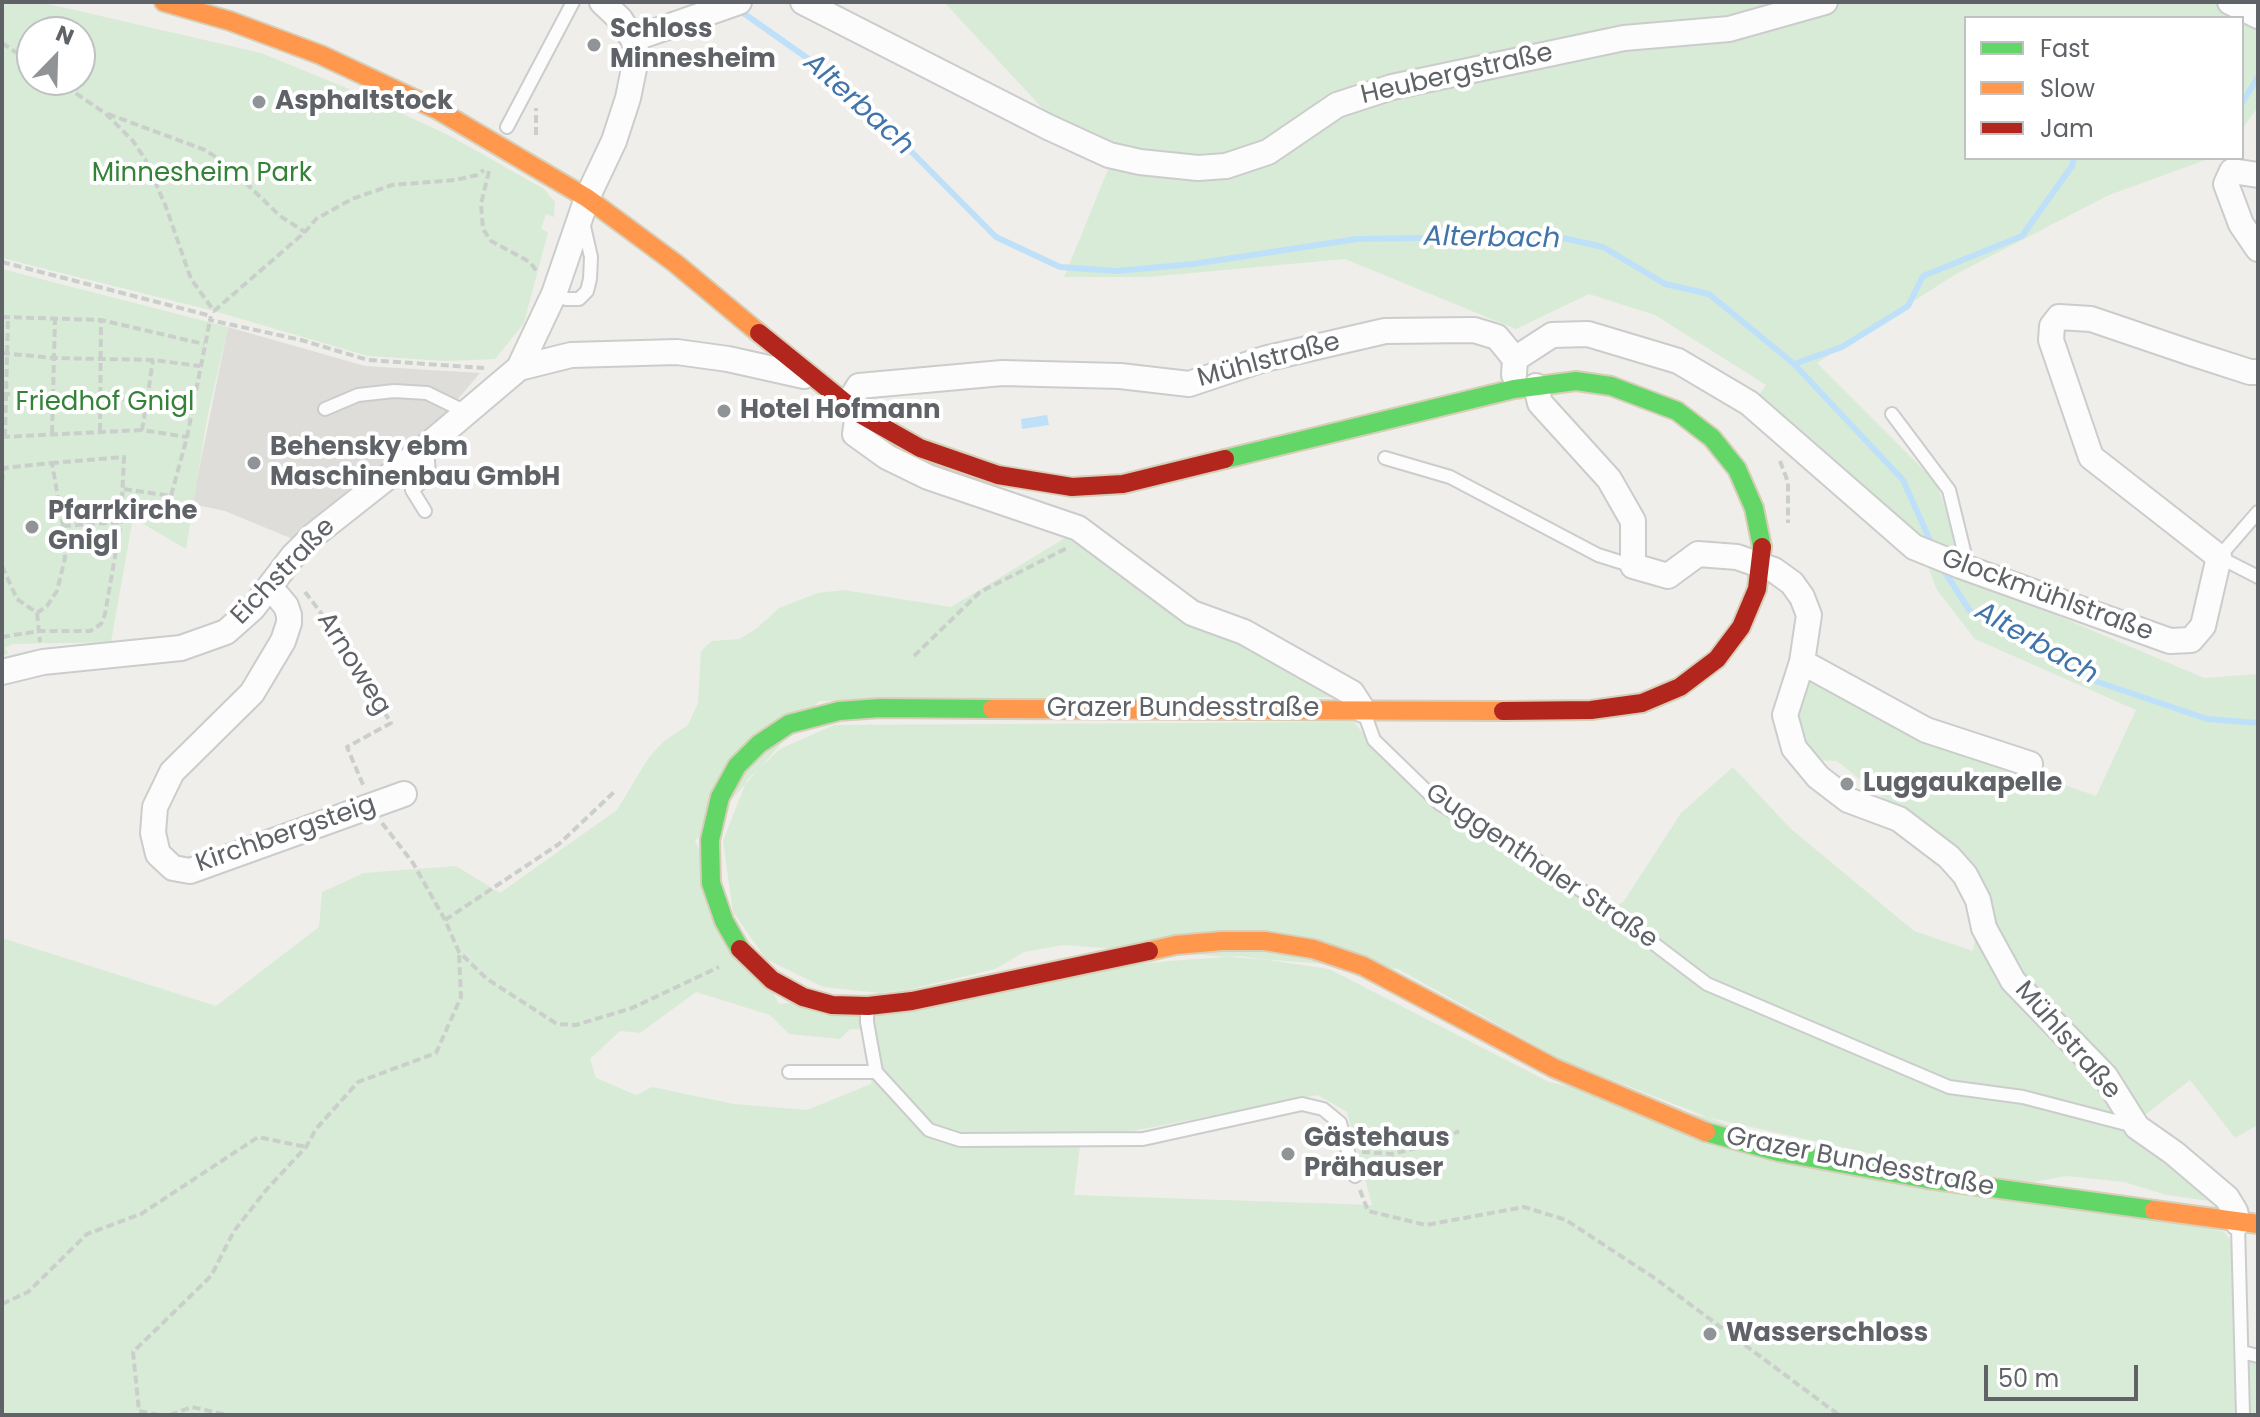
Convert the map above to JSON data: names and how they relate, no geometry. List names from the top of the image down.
{
  "streets": {
    "main road": ["Grazer Bundesstraße"],
    "street": [
      "Heubergstraße",
      "Mühlstraße",
      "Eichstraße",
      "Glockmühlstraße",
      "Kirchbergsteig",
      "Guggenthaler Straße"
    ],
    "path": ["Arnoweg"]
  },
  "crossings": [
    ["Mühlstraße", "Glockmühlstraße"],
    ["Mühlstraße", "Grazer Bundesstraße"],
    ["Mühlstraße", "Guggenthaler Straße"],
    ["Eichstraße", "Grazer Bundesstraße"],
    ["Eichstraße", "Kirchbergsteig"],
    ["Grazer Bundesstraße", "Guggenthaler Straße"]
  ],
  "water": ["Alterbach"],
  "parks": ["Minnesheim Park", "Friedhof Gnigl"],
  "places": [
    "Schloss Minnesheim",
    "Asphaltstock",
    "Hotel Hofmann",
    "Behensky ebm Maschinenbau GmbH",
    "Pfarrkirche Gnigl",
    "Luggaukapelle",
    "Gästehaus Prähauser",
    "Wasserschloss"
  ],
  "legend": ["Fast", "Slow", "Jam"],
  "scale_bar": "50 m",
  "north": "top right"
}
